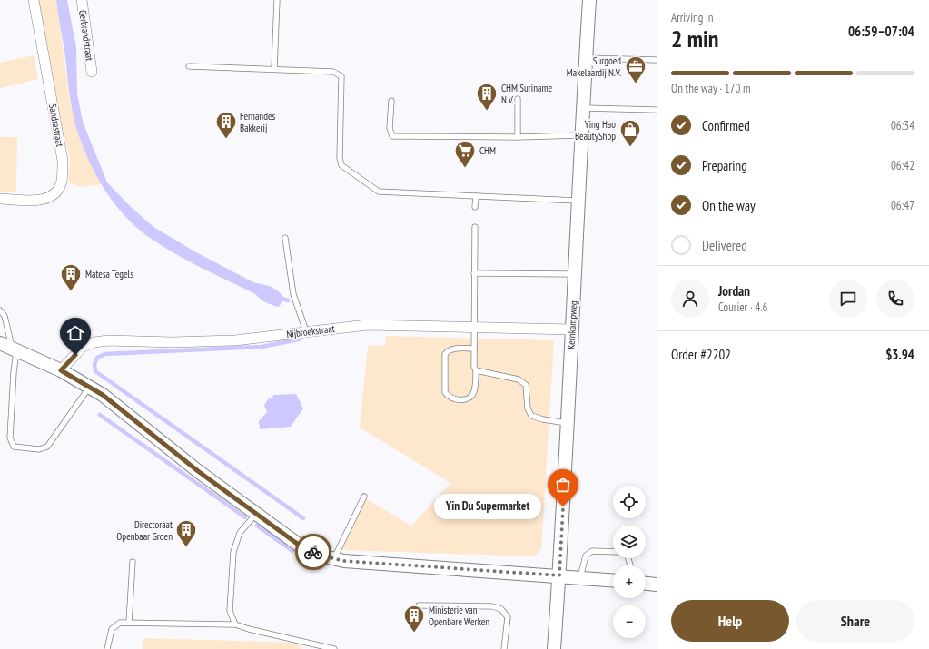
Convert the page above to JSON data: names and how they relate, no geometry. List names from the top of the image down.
{
  "streets": {
    "street": [
      "Gerbrandstraat",
      "Sandrastraat",
      "Kernkampweg",
      "Nijbroekstraat"
    ]
  },
  "crossings": [
    ["Kernkampweg", "Nijbroekstraat"]
  ],
  "places": {
    "office": ["Surgoed Makelaardij N.V."],
    "building": [
      "CHM Suriname N.V.",
      "Fernandes Bakkerij",
      "Matesa Tegels",
      "Directoraat Openbaar Groen",
      "Ministerie van Openbare Werken"
    ],
    "shop": ["Ying Hao BeautyShop"],
    "supermarket": ["CHM"],
    "other": ["Yin Du Supermarket"]
  },
  "page": {
    "heading": ["2 min", "Arriving in", "06:59–07:04"],
    "panel": [
      "Jordan",
      "Courier · 4.6",
      "Order #2202",
      "$3.94"
    ],
    "bar": "On the way · 170 m",
    "list": [
      ["Confirmed", "06:34"],
      ["Preparing", "06:42"],
      ["On the way", "06:47"],
      "Delivered"
    ],
    "map_buttons": ["+", "−"],
    "bubble": "Yin Du Supermarket",
    "buttons": ["Help", "Share"]
  }
}
